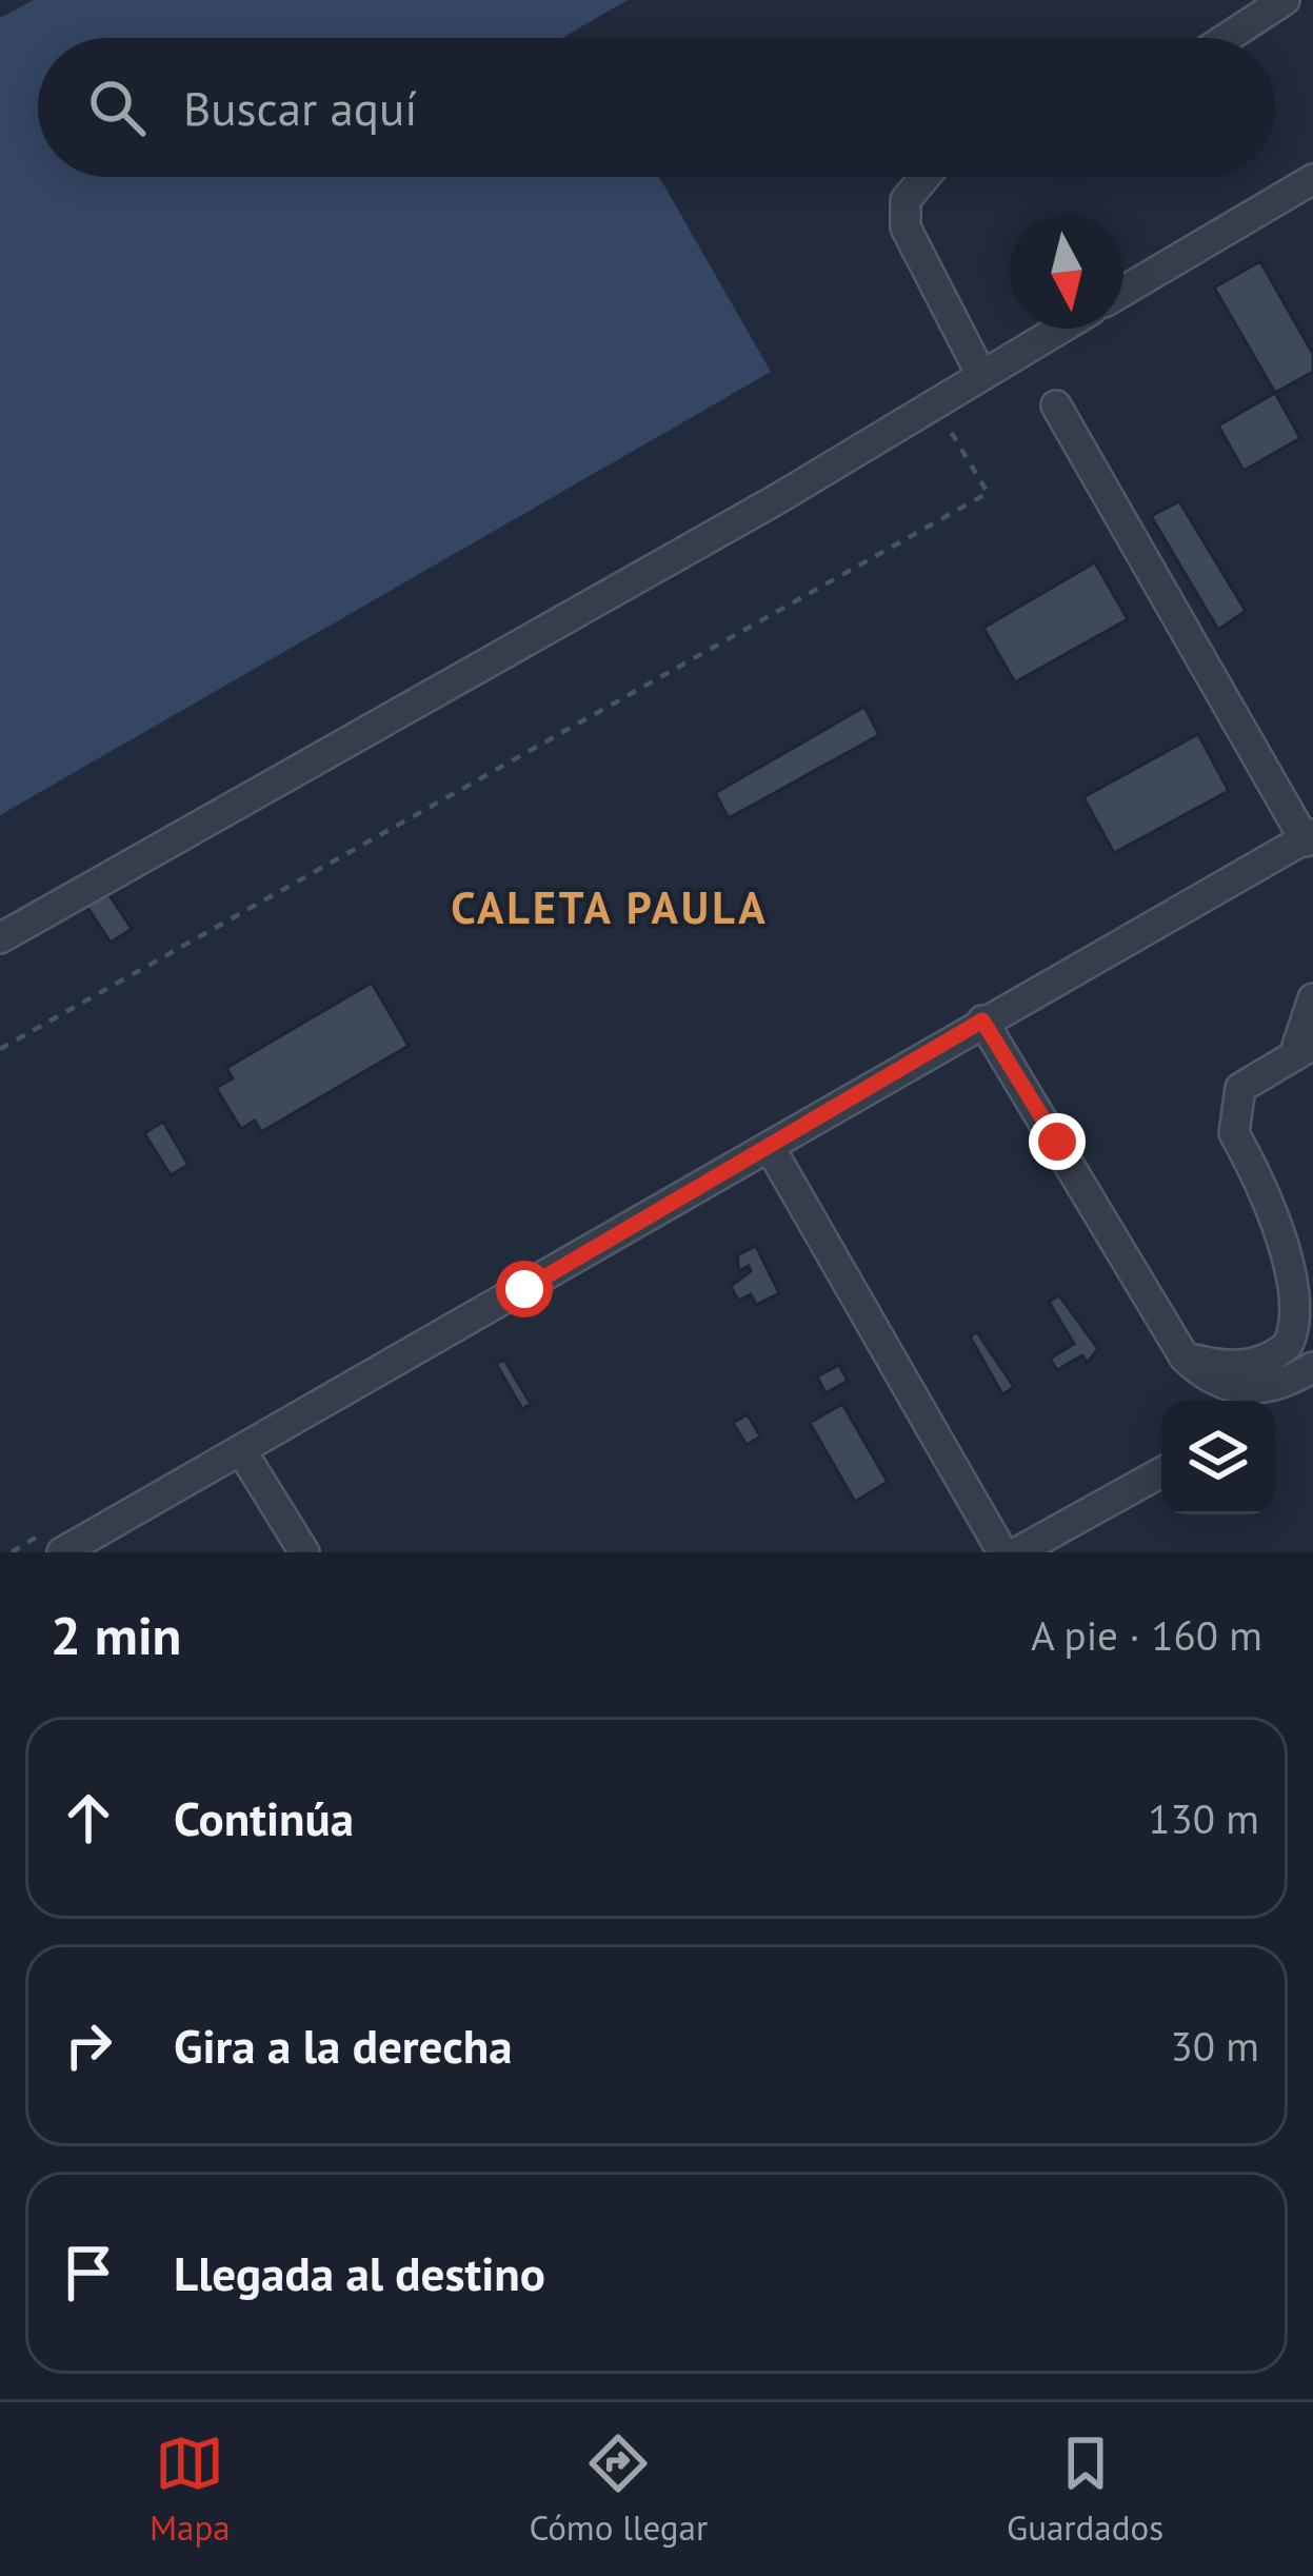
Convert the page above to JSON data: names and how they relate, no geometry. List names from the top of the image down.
{
  "districts": ["CALETA PAULA"],
  "north": "bottom",
  "page": {
    "search": "Buscar aquí",
    "heading": ["2 min", "A pie · 160 m"],
    "list": [
      ["Continúa", "130 m"],
      ["Gira a la derecha", "30 m"],
      "Llegada al destino"
    ],
    "nav": ["Mapa", "Cómo llegar", "Guardados"]
  }
}
